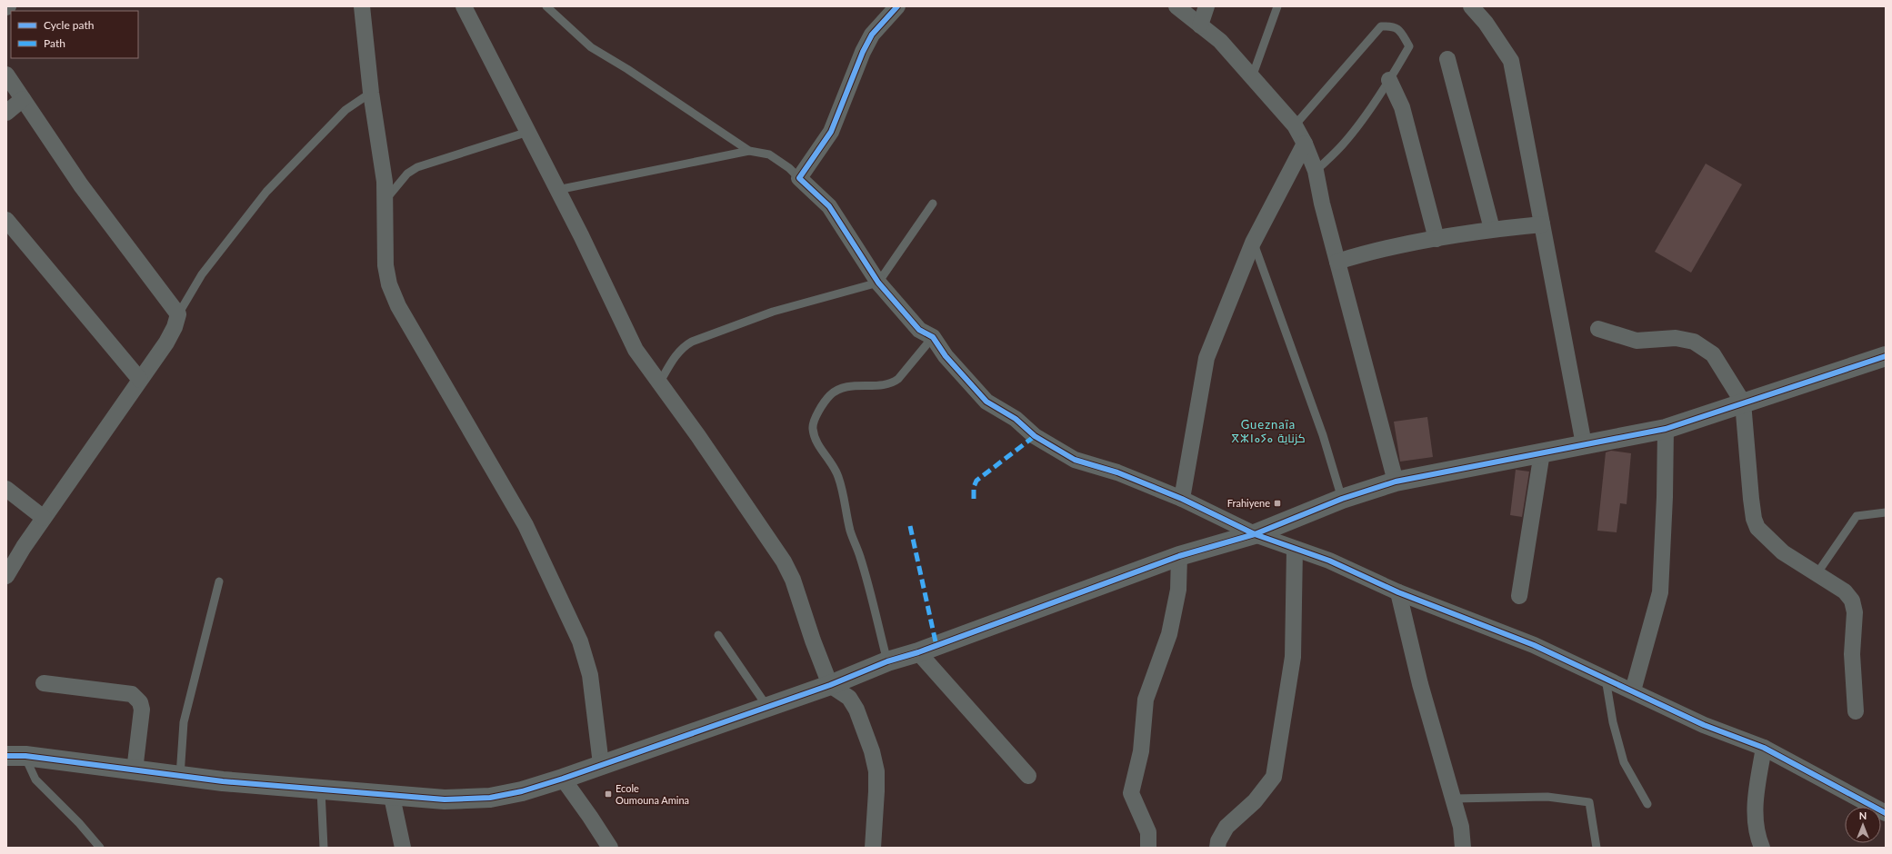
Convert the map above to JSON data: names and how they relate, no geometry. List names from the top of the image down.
{
  "districts": ["Gueznaïa ⴳⵣⵏⴰⵢⴰ كزناية"],
  "places": {
    "transit": ["Frahiyene", "Ecole Oumouna Amina"]
  },
  "legend": ["Cycle path", "Path"],
  "north": "top"
}
